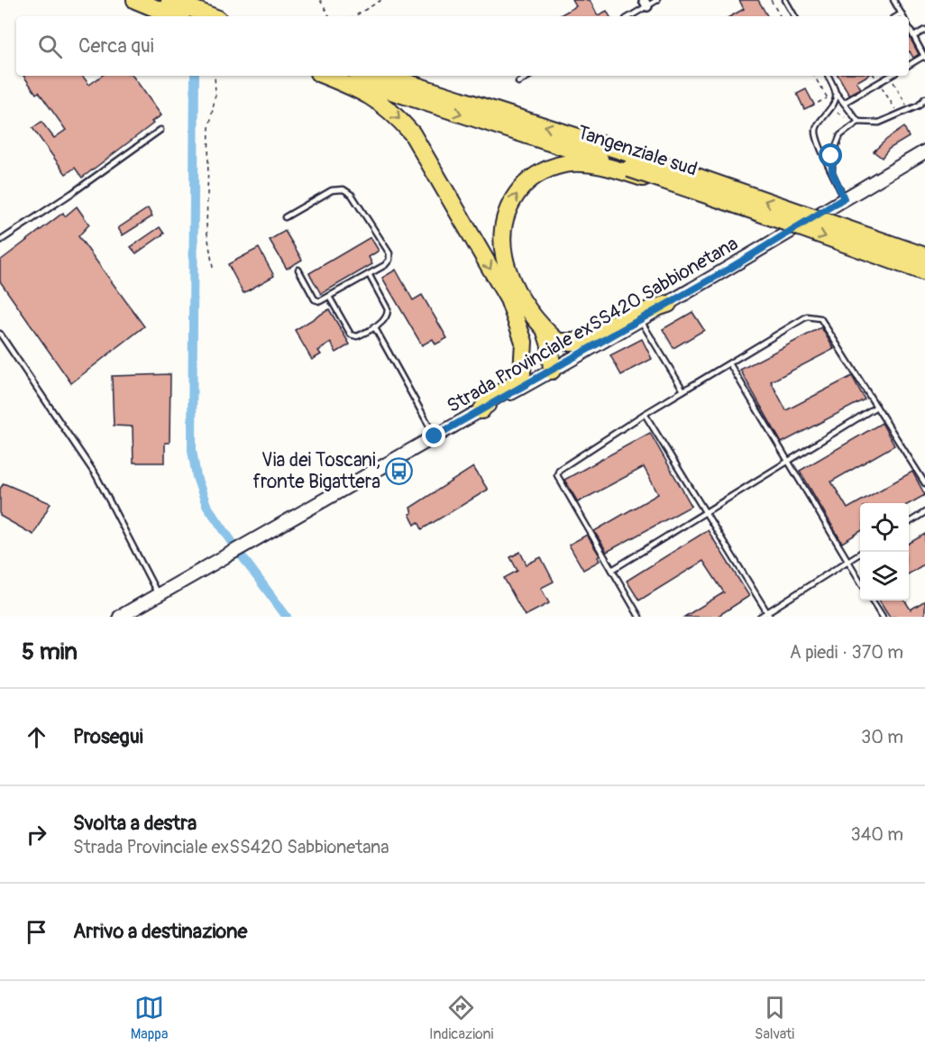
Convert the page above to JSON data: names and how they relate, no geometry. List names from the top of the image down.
{
  "streets": {
    "highway": ["Tangenziale sud"],
    "main road": ["Strada Provinciale exSS420 Sabbionetana"]
  },
  "places": {
    "bus stop": ["Via dei Toscani, fronte Bigattera"]
  },
  "page": {
    "search": "Cerca qui",
    "heading": ["5 min", "A piedi · 370 m"],
    "list": [
      ["Prosegui", "30 m"],
      ["Svolta a destra", "Strada Provinciale exSS420 Sabbionetana", "340 m"],
      "Arrivo a destinazione"
    ],
    "nav": ["Mappa", "Indicazioni", "Salvati"]
  }
}
